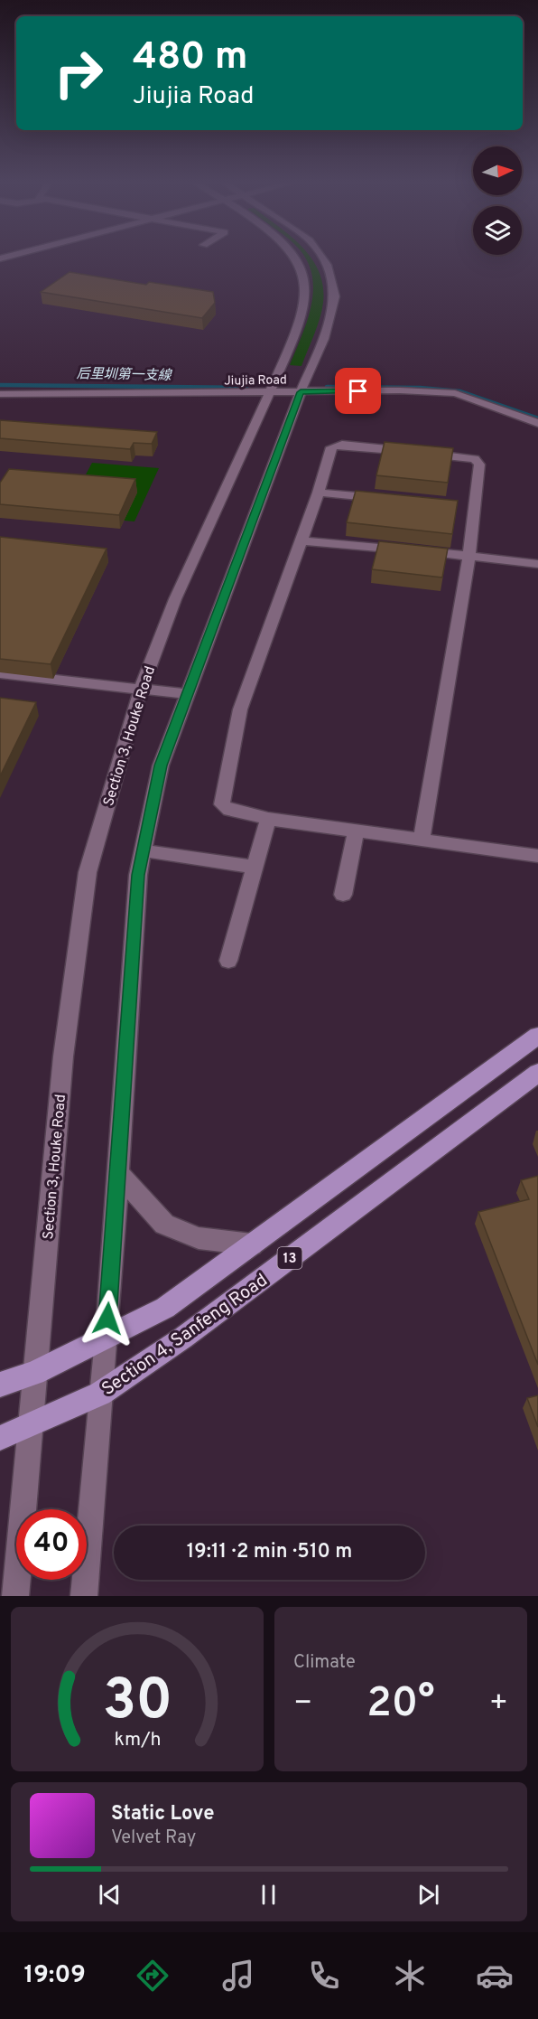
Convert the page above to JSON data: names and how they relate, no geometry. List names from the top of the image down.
{
  "streets": {
    "main road": ["13", "Section 4, Sanfeng Road"],
    "street": ["Jiujia Road", "Section 3, Houke Road"]
  },
  "crossings": [
    ["Jiujia Road", "Section 3, Houke Road"],
    ["Section 3, Houke Road", "Section 4, Sanfeng Road"]
  ],
  "water": ["后里圳第一支線"],
  "north": "right",
  "page": {
    "turn": ["480 m", "Jiujia Road"],
    "limit": "40",
    "trip": "19:11 · 2 min · 510 m",
    "tile": "Climate",
    "heat": ["−", "20°", "+"],
    "song": ["Static Love", "Velvet Ray"],
    "tabs": "19:09",
    "gauge": ["30", "km/h"]
  }
}
